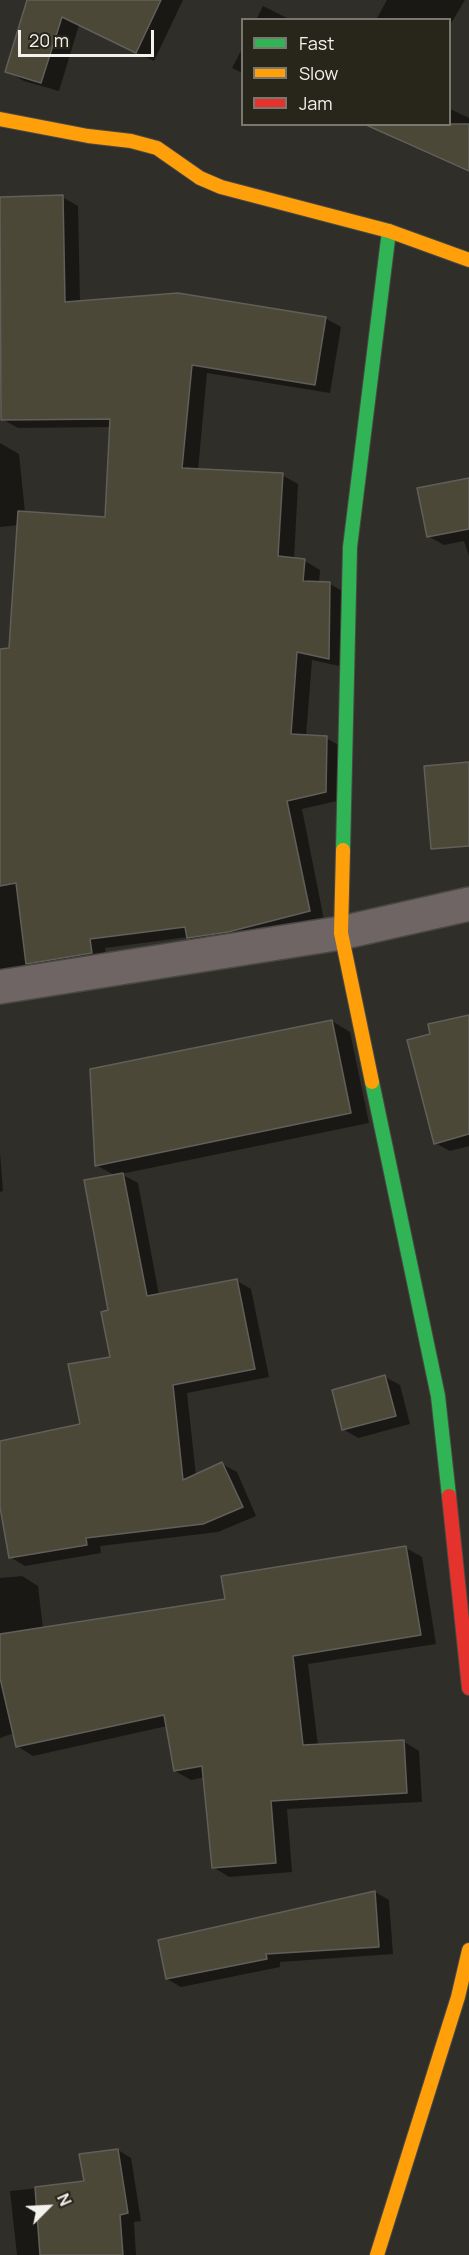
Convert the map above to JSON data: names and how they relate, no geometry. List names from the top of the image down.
{
  "legend": ["Fast", "Slow", "Jam"],
  "scale_bar": "20 m",
  "north": "top right"
}
